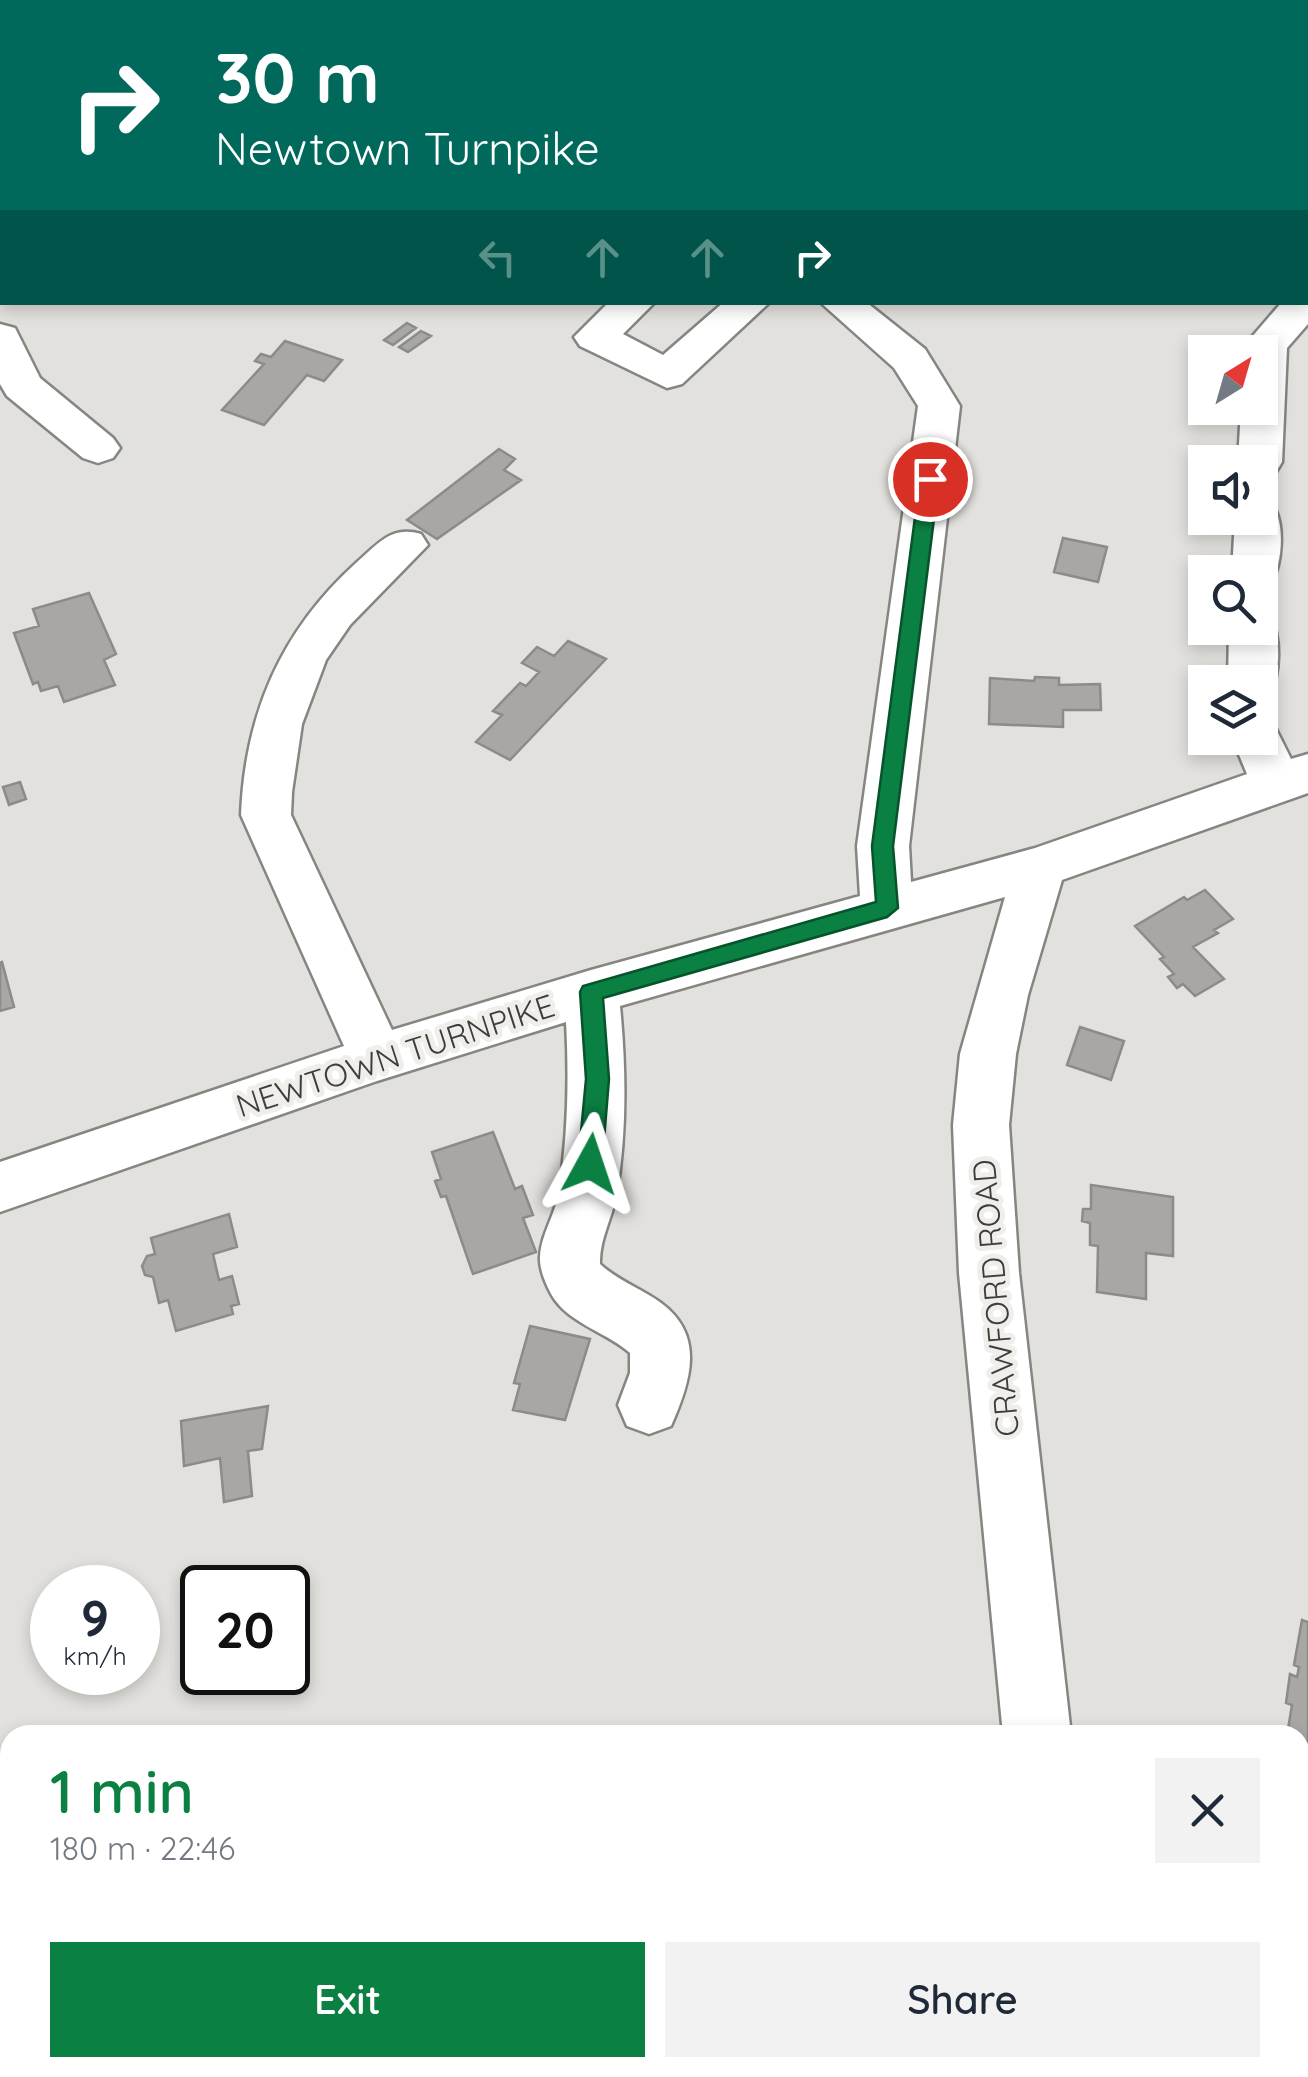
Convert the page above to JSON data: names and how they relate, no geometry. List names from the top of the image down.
{
  "streets": {
    "street": ["NEWTOWN TURNPIKE", "CRAWFORD ROAD"]
  },
  "crossings": [
    ["NEWTOWN TURNPIKE", "CRAWFORD ROAD"]
  ],
  "north": "top right",
  "page": {
    "turn": ["30 m", "Newtown Turnpike"],
    "speed": "9 km/h",
    "limit": "20",
    "heading": ["1 min", "180 m · 22:46"],
    "buttons": ["Exit", "Share"]
  }
}
